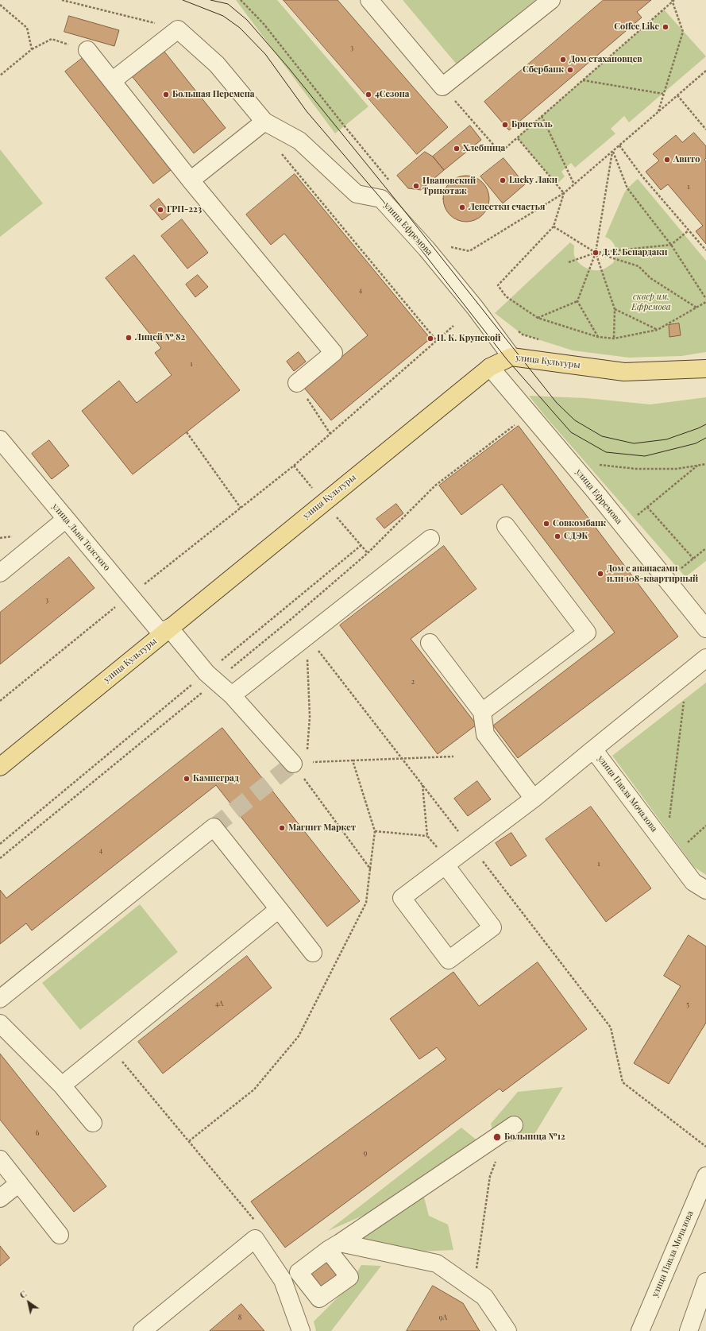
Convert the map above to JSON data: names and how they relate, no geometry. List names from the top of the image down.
{
  "streets": {
    "main road": ["улица Культуры"],
    "street": ["улица Ефремова", "улица Льва Толстого", "улица Павла Мочалова"]
  },
  "crossings": [
    ["улица Ефремова", "улица Культуры"],
    ["улица Культуры", "улица Льва Толстого"]
  ],
  "parks": ["сквер им. Ефремова"],
  "places": [
    "Coffee Like",
    "Дом стахановцев",
    "Сбербанк",
    "Большая Перемена",
    "4Сезона",
    "Бристоль",
    "Хлебница",
    "Авито",
    "Lucky Лаки",
    "Ивановский Трикотаж",
    "Лепестки счастья",
    "ГРП-223",
    "Д. Е. Бенардаки",
    "Лицей № 82",
    "Н. К. Крупской",
    "Совкомбанк",
    "СДЭК",
    "Дом с ананасами или 108-квартирный",
    "Камнеград",
    "Магнит Маркет",
    "Больница №12"
  ],
  "house_numbers": [
    "3",
    "1",
    "4",
    "1",
    "3",
    "2",
    "4",
    "1",
    "4А",
    "5",
    "6",
    "9",
    "8",
    "9А"
  ],
  "north": "top left"
}
